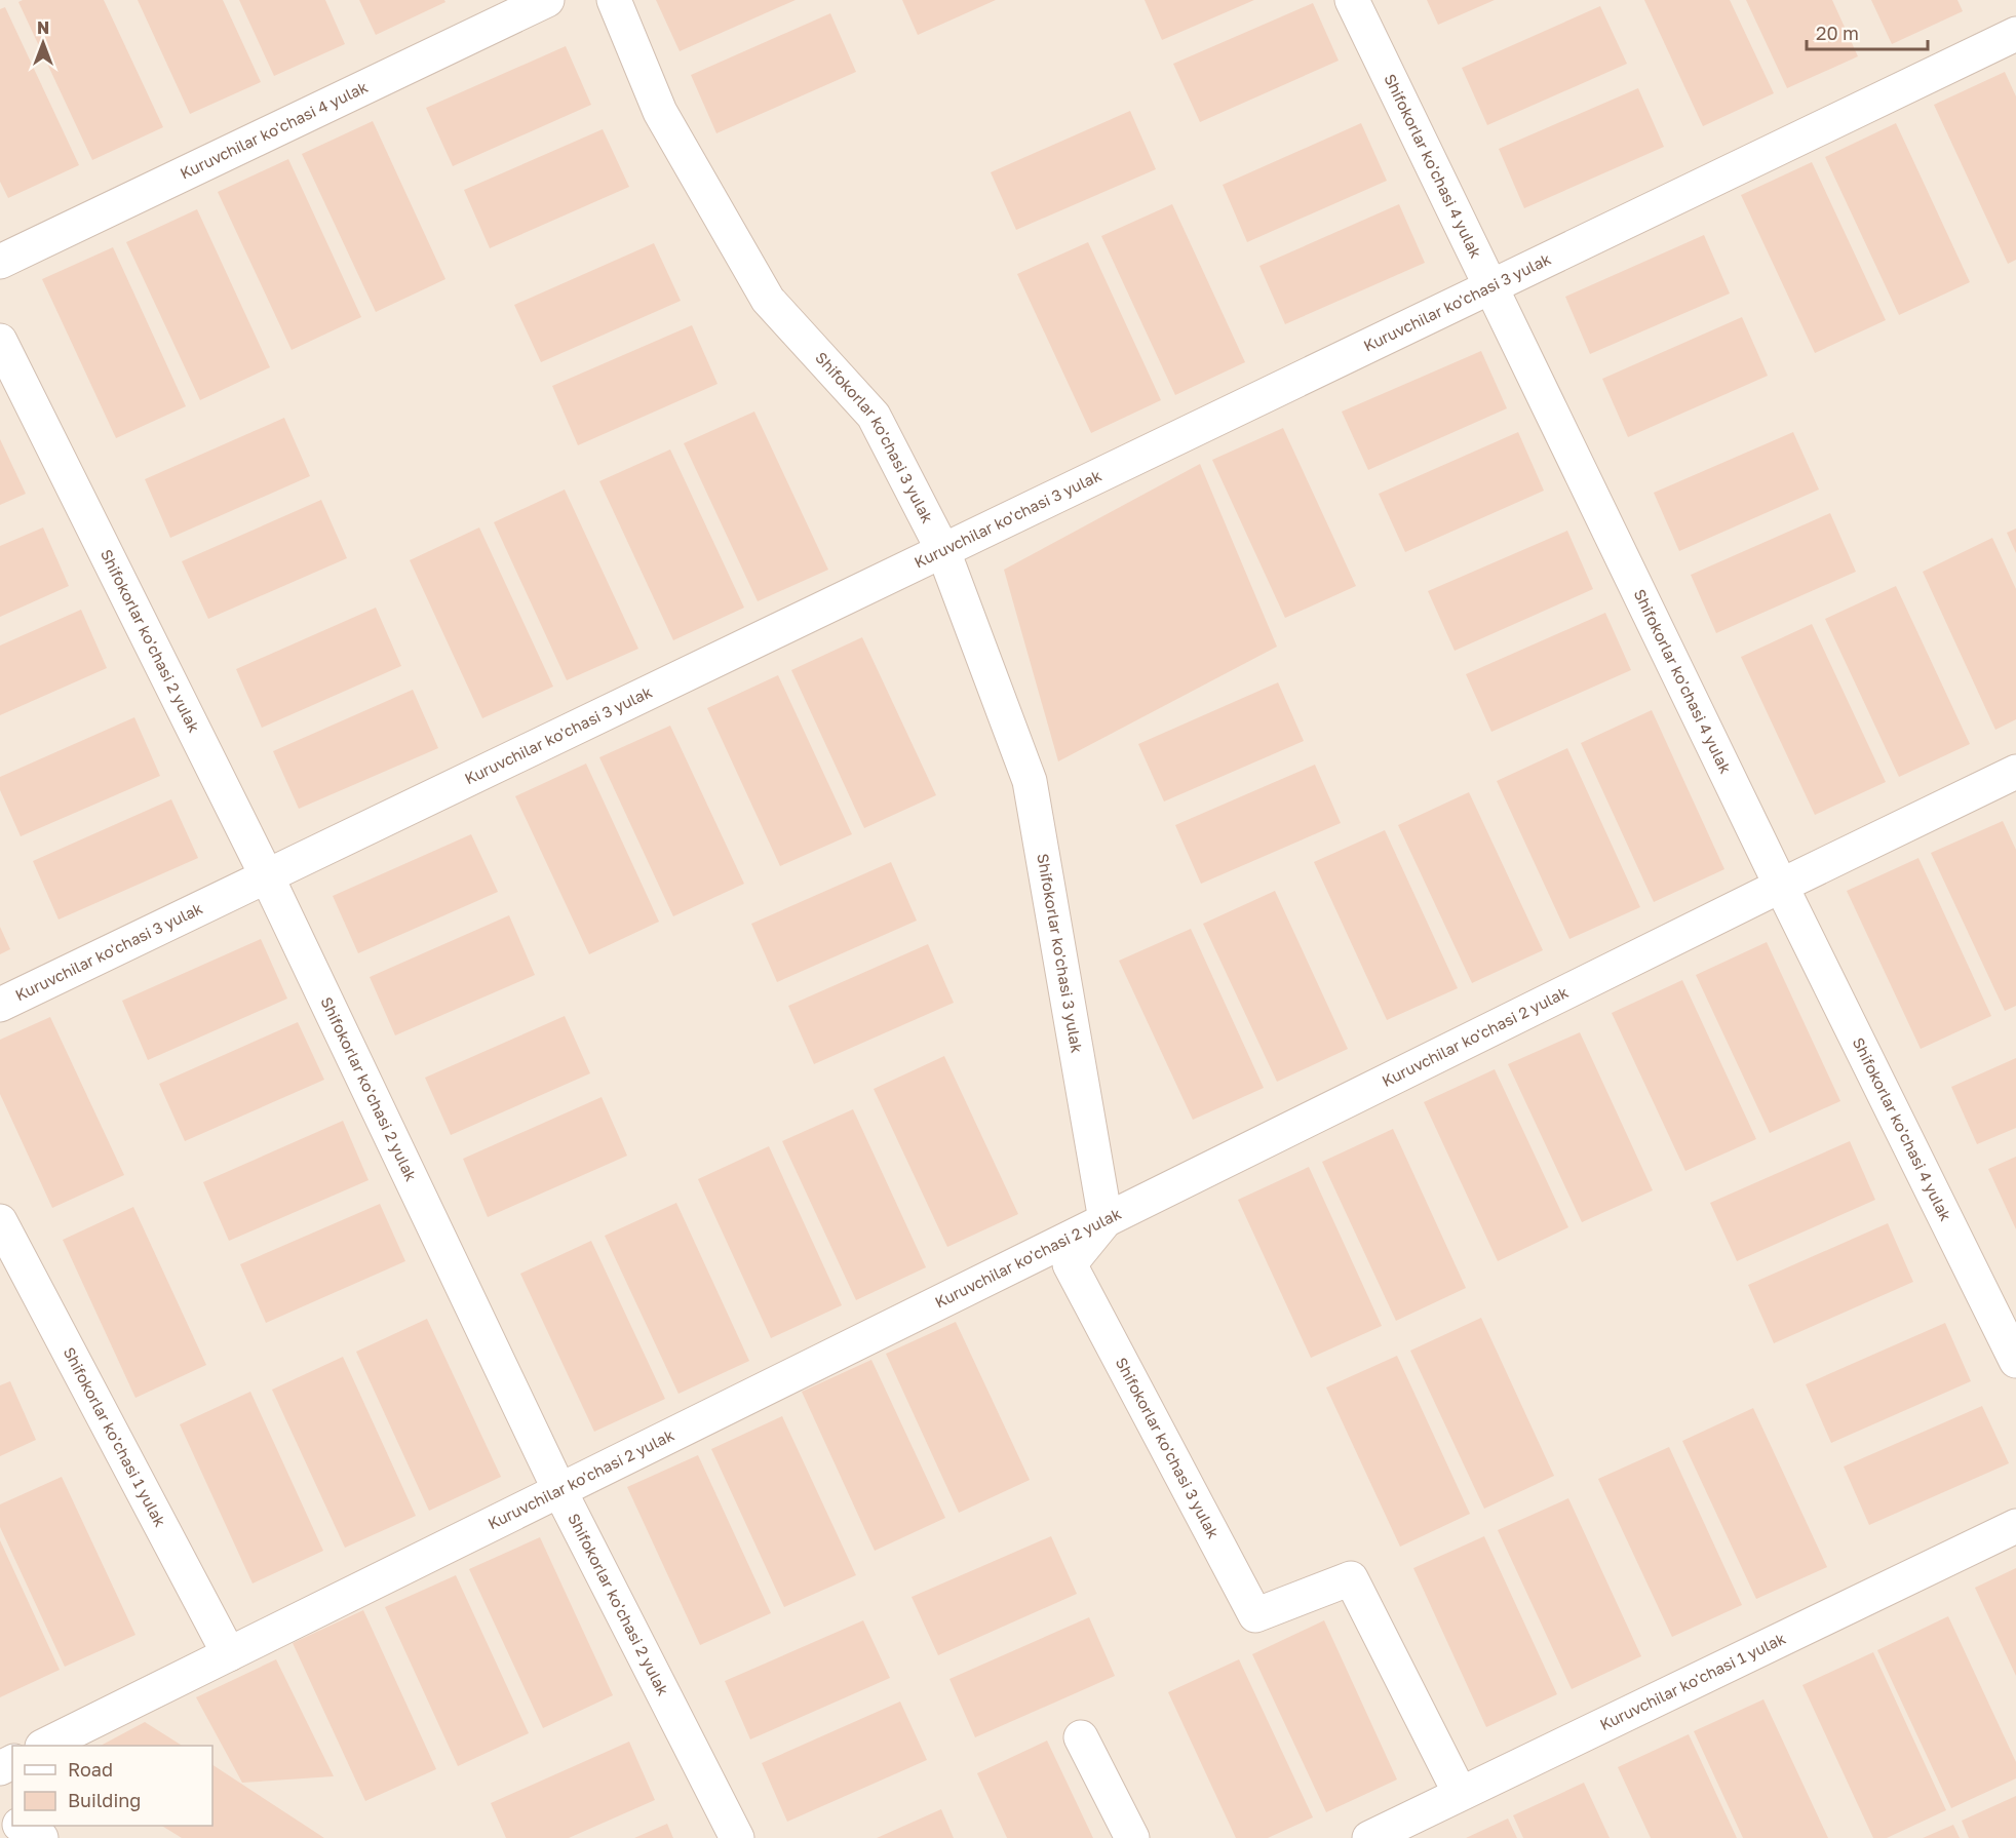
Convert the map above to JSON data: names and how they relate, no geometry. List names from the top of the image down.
{
  "streets": {
    "street": [
      "Kuruvchilar ko'chasi 4 yulak",
      "Shifokorlar ko'chasi 4 yulak",
      "Kuruvchilar ko'chasi 3 yulak",
      "Shifokorlar ko'chasi 3 yulak",
      "Shifokorlar ko'chasi 2 yulak",
      "Kuruvchilar ko'chasi 2 yulak",
      "Shifokorlar ko'chasi 1 yulak",
      "Kuruvchilar ko'chasi 1 yulak"
    ]
  },
  "crossings": [
    ["Shifokorlar ko'chasi 4 yulak", "Kuruvchilar ko'chasi 3 yulak"],
    ["Shifokorlar ko'chasi 4 yulak", "Kuruvchilar ko'chasi 2 yulak"],
    ["Kuruvchilar ko'chasi 3 yulak", "Shifokorlar ko'chasi 3 yulak"],
    ["Kuruvchilar ko'chasi 3 yulak", "Shifokorlar ko'chasi 2 yulak"],
    ["Shifokorlar ko'chasi 3 yulak", "Kuruvchilar ko'chasi 2 yulak"],
    ["Shifokorlar ko'chasi 3 yulak", "Kuruvchilar ko'chasi 1 yulak"],
    ["Shifokorlar ko'chasi 2 yulak", "Kuruvchilar ko'chasi 2 yulak"],
    ["Kuruvchilar ko'chasi 2 yulak", "Shifokorlar ko'chasi 1 yulak"]
  ],
  "legend": ["Road", "Building"],
  "scale_bar": "20 m",
  "north": "top"
}
